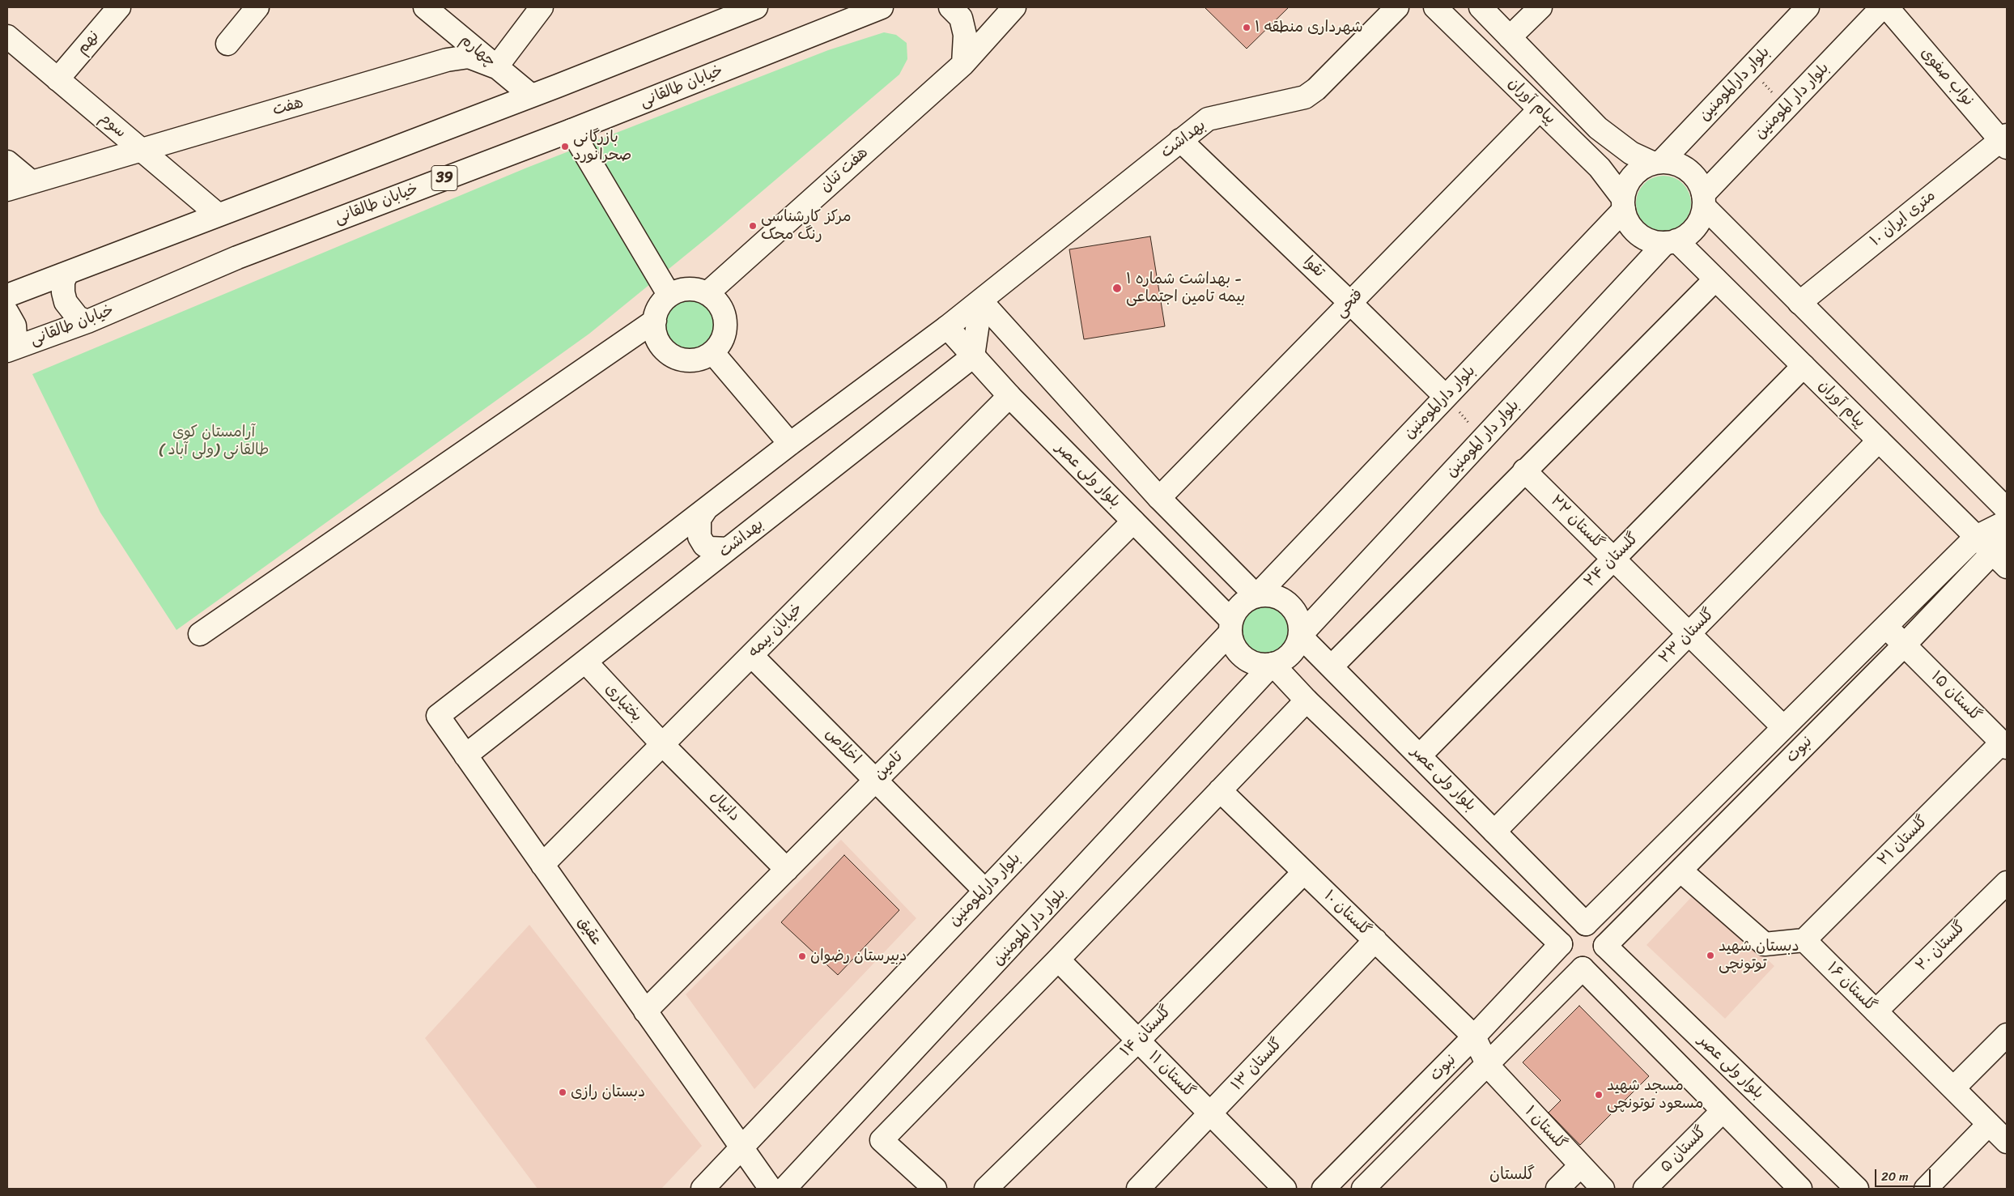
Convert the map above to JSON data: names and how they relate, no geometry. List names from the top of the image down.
{
  "streets": {
    "street": [
      "نهم",
      "چهارم",
      "نواب صفوی",
      "بلوار دارالمومنین",
      "خیابان طالقانی",
      "پیام آوران",
      "بلوار دار المومنین",
      "هفت",
      "سوم",
      "بهداشت",
      "هفت تنان",
      "39",
      "۱۰ متری ایران",
      "تقوا",
      "فتحی",
      "بلوار ولی عصر",
      "گلستان ۲۲",
      "گلستان ۲۴",
      "خیابان بیمه",
      "گلستان ۲۳",
      "گلستان ۱۵",
      "بختیاری",
      "اخلاص",
      "نبوت",
      "تامین",
      "دانیال",
      "گلستان ۲۱",
      "گلستان ۱۰",
      "عقیق",
      "گلستان ۲۰",
      "گلستان ۱۶",
      "گلستان ۱۴",
      "گلستان ۱۳",
      "گلستان ۱۱",
      "گلستان ۱",
      "گلستان ۵"
    ]
  },
  "crossings": [
    ["نهم", "سوم"],
    ["چهارم", "هفت"],
    ["نواب صفوی", "۱۰ متری ایران"],
    ["بلوار دارالمومنین", "پیام آوران"],
    ["بلوار دارالمومنین", "بلوار دار المومنین"],
    ["بلوار دارالمومنین", "تقوا"],
    ["بلوار دارالمومنین", "بلوار ولی عصر"],
    ["بلوار دارالمومنین", "اخلاص"],
    ["بلوار دارالمومنین", "عقیق"],
    ["پیام آوران", "بلوار دار المومنین"],
    ["پیام آوران", "فتحی"],
    ["پیام آوران", "گلستان ۲۴"],
    ["پیام آوران", "گلستان ۲۳"],
    ["پیام آوران", "نبوت"],
    ["بلوار دار المومنین", "بلوار ولی عصر"],
    ["هفت", "سوم"],
    ["بهداشت", "تقوا"],
    ["بهداشت", "بلوار ولی عصر"],
    ["بهداشت", "بختیاری"],
    ["بهداشت", "عقیق"],
    ["تقوا", "فتحی"],
    ["بلوار ولی عصر", "گلستان ۲۴"],
    ["بلوار ولی عصر", "خیابان بیمه"],
    ["بلوار ولی عصر", "گلستان ۲۳"],
    ["بلوار ولی عصر", "نبوت"],
    ["بلوار ولی عصر", "تامین"],
    ["گلستان ۲۲", "گلستان ۲۴"],
    ["گلستان ۲۲", "گلستان ۲۳"],
    ["گلستان ۲۲", "نبوت"],
    ["خیابان بیمه", "بختیاری"],
    ["خیابان بیمه", "اخلاص"],
    ["خیابان بیمه", "دانیال"],
    ["خیابان بیمه", "عقیق"],
    ["گلستان ۱۵", "نبوت"],
    ["گلستان ۱۵", "گلستان ۲۱"],
    ["بختیاری", "دانیال"],
    ["اخلاص", "تامین"],
    ["نبوت", "گلستان ۱۰"],
    ["نبوت", "گلستان ۱"],
    ["تامین", "دانیال"],
    ["تامین", "عقیق"],
    ["گلستان ۲۱", "گلستان ۱۶"],
    ["گلستان ۱۰", "گلستان ۱۴"],
    ["گلستان ۱۰", "گلستان ۱۳"],
    ["گلستان ۱۰", "گلستان ۱"],
    ["گلستان ۲۰", "گلستان ۱۶"],
    ["گلستان ۱۴", "گلستان ۱۱"],
    ["گلستان ۱۳", "گلستان ۱۱"]
  ],
  "districts": ["گلستان"],
  "parks": ["آرامستان کوی طالقانی (ولی آباد )"],
  "places": [
    "شهرداری منطقه ۱",
    "بازرگانی صحرانورد",
    "مرکز کارشناسی رنگ محک",
    "بهداشت شماره ۱ - بیمه تامین اجتماعی",
    "دبستان شهید توتونچی",
    "دبیرستان رضوان",
    "دبستان رازی",
    "مسجد شهید مسعود توتونچی"
  ],
  "scale_bar": "20 m"
}
